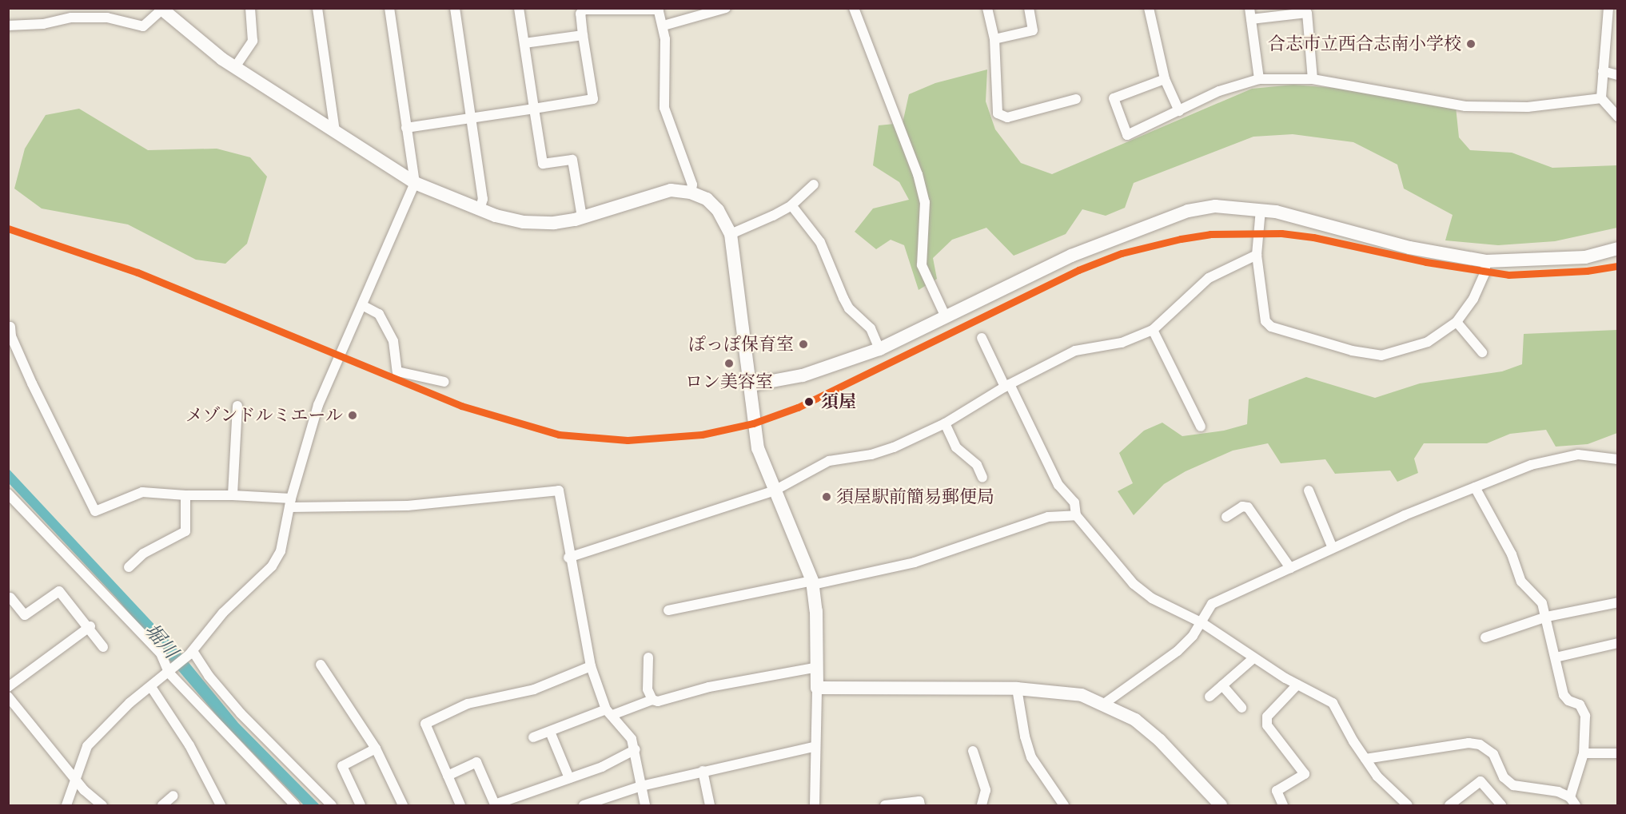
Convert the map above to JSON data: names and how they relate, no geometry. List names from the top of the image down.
{
  "water": ["堀川"],
  "places": [
    "合志市立西合志南小学校",
    "ぽっぽ保育室",
    "ロン美容室",
    "須屋",
    "メゾンドルミエール",
    "須屋駅前簡易郵便局"
  ]
}
